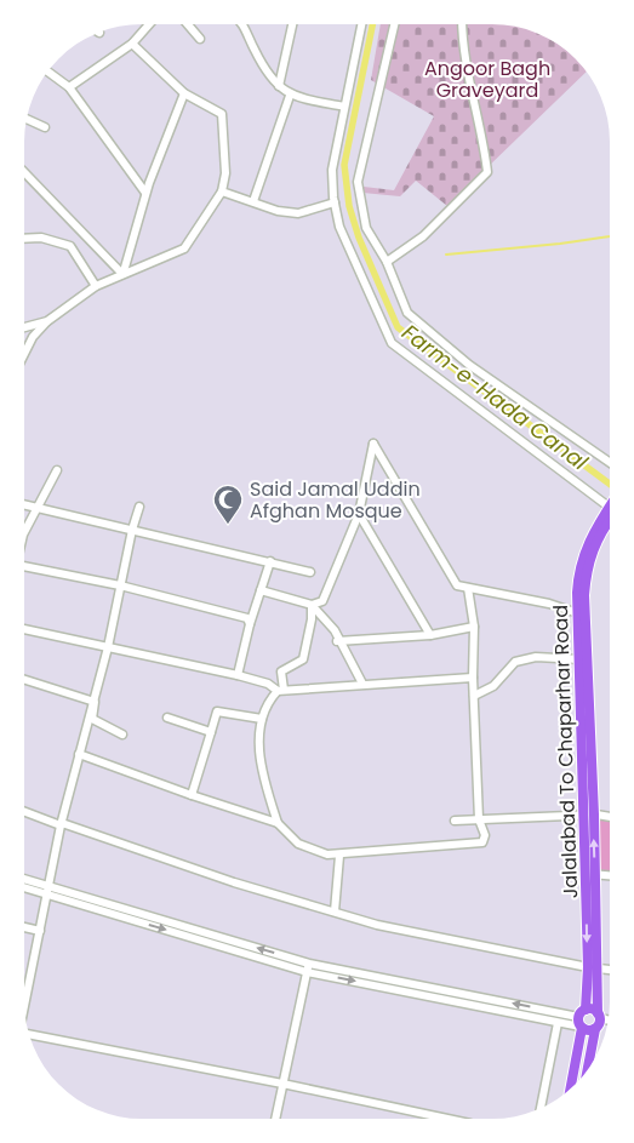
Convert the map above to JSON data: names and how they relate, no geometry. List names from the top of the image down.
{
  "streets": {
    "main road": ["Jalalabad To Chaparhar Road"]
  },
  "water": ["Farm-e-Hada Canal"],
  "parks": ["Angoor Bagh Graveyard"],
  "places": {
    "mosque": ["Said Jamal Uddin Afghan Mosque"]
  }
}
